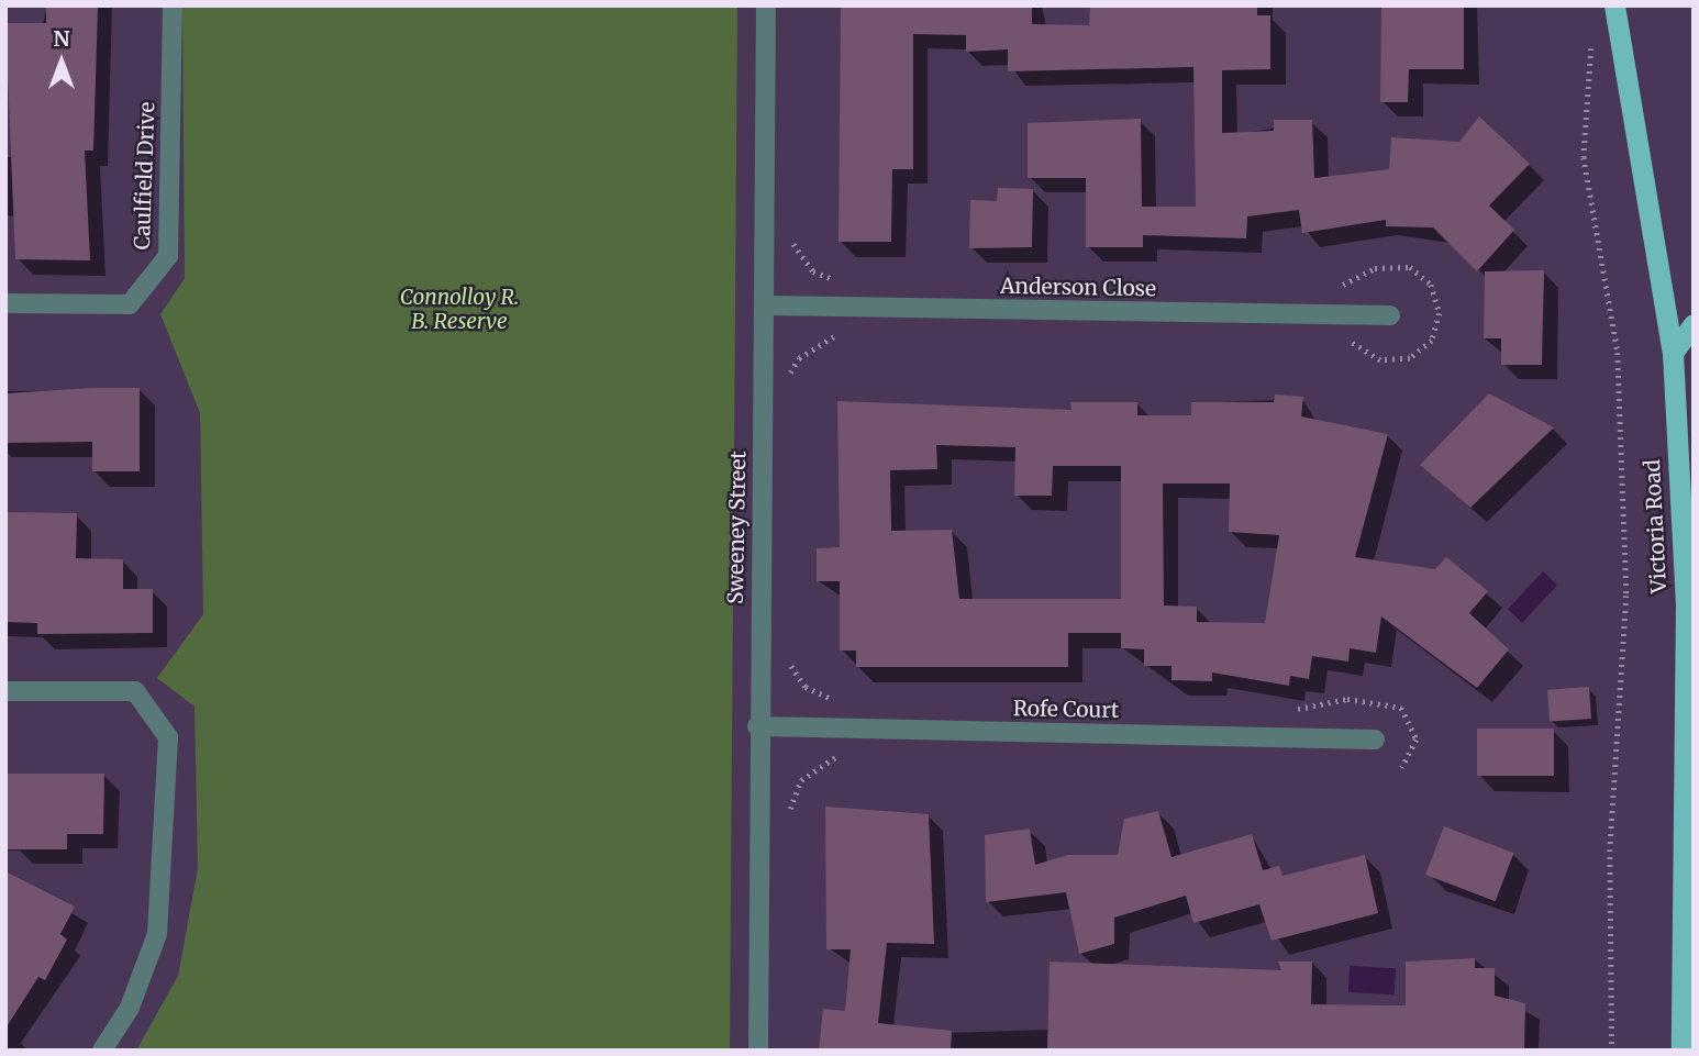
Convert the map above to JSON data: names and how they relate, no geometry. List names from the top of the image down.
{
  "streets": {
    "highway": ["Victoria Road"],
    "street": [
      "Caulfield Drive",
      "Anderson Close",
      "Sweeney Street",
      "Rofe Court"
    ]
  },
  "crossings": [
    ["Anderson Close", "Sweeney Street"],
    ["Sweeney Street", "Rofe Court"]
  ],
  "parks": ["Connolloy R. B. Reserve"],
  "north": "top"
}
